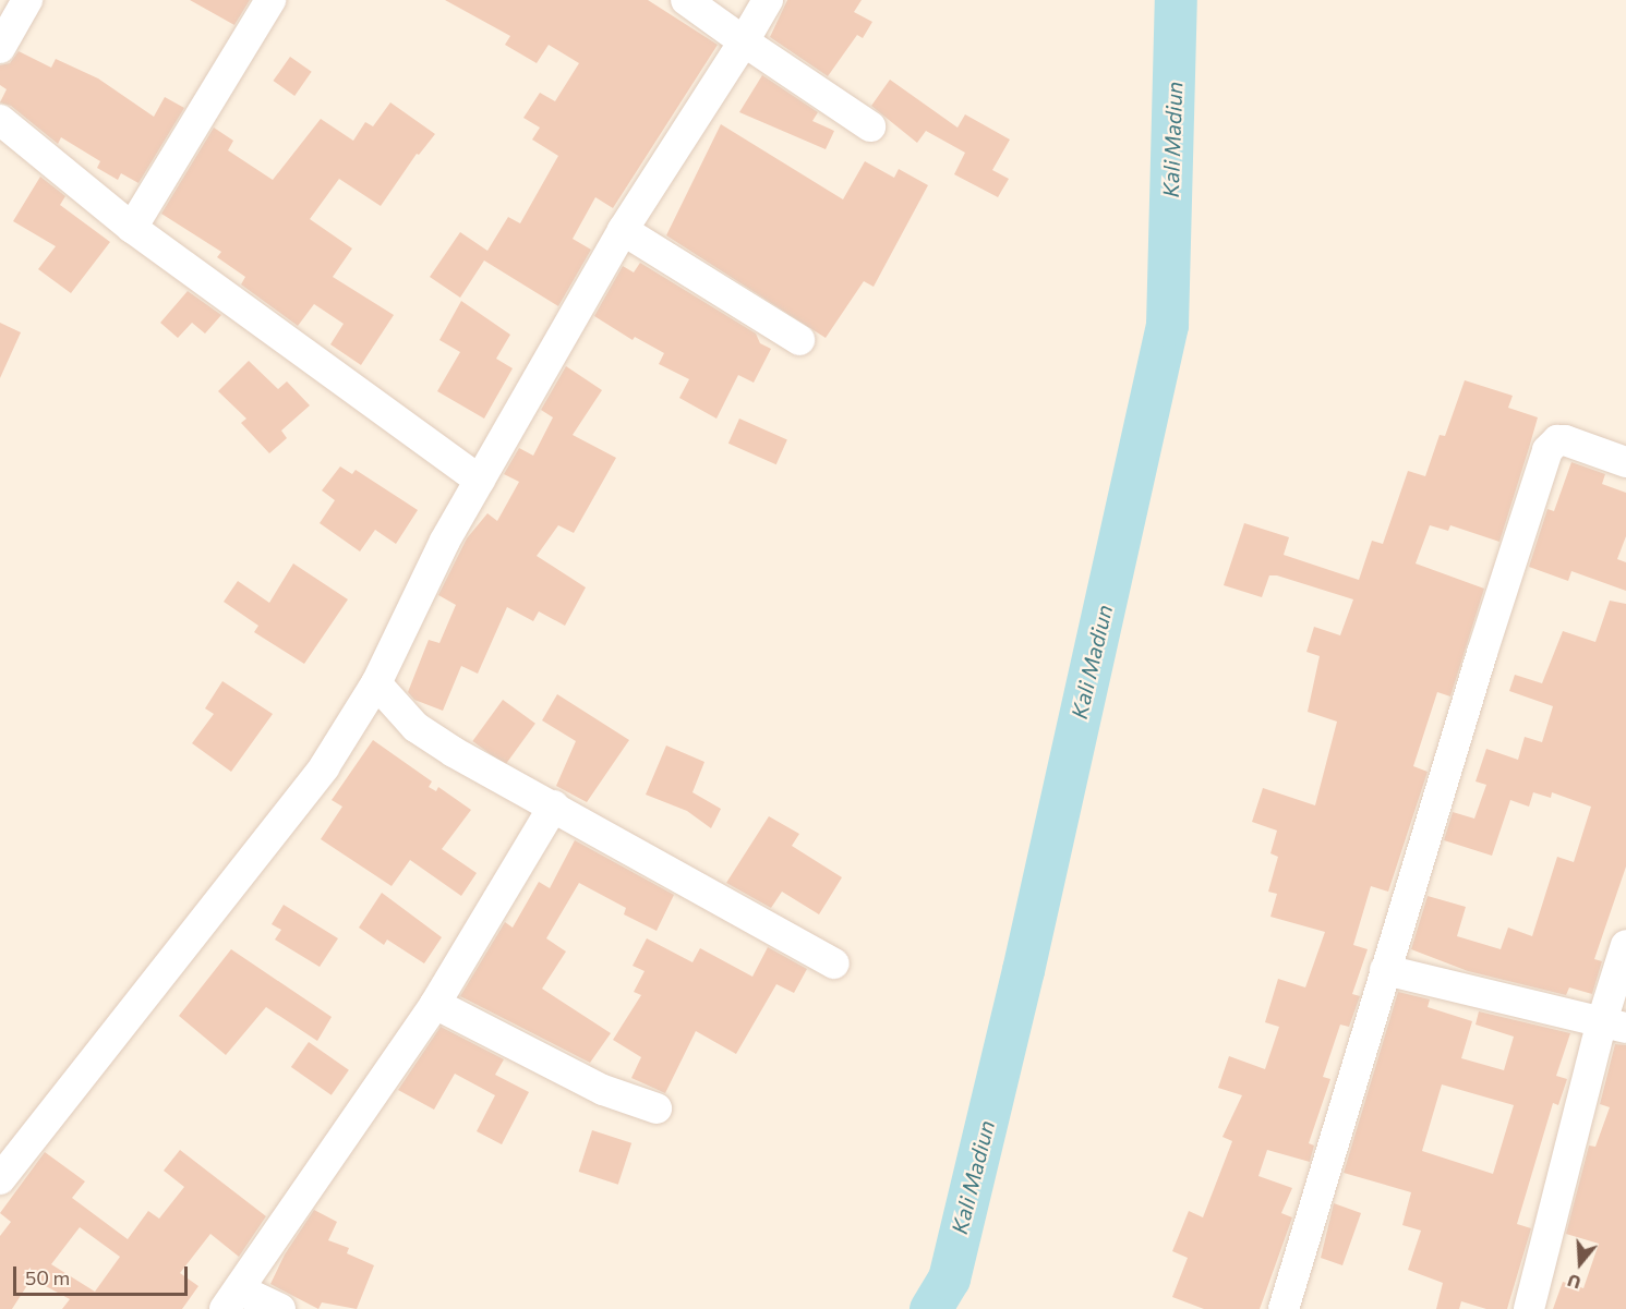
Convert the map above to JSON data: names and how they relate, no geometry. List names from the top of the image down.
{
  "water": ["Kali Madiun"],
  "scale_bar": "50 m",
  "north": "bottom"
}
